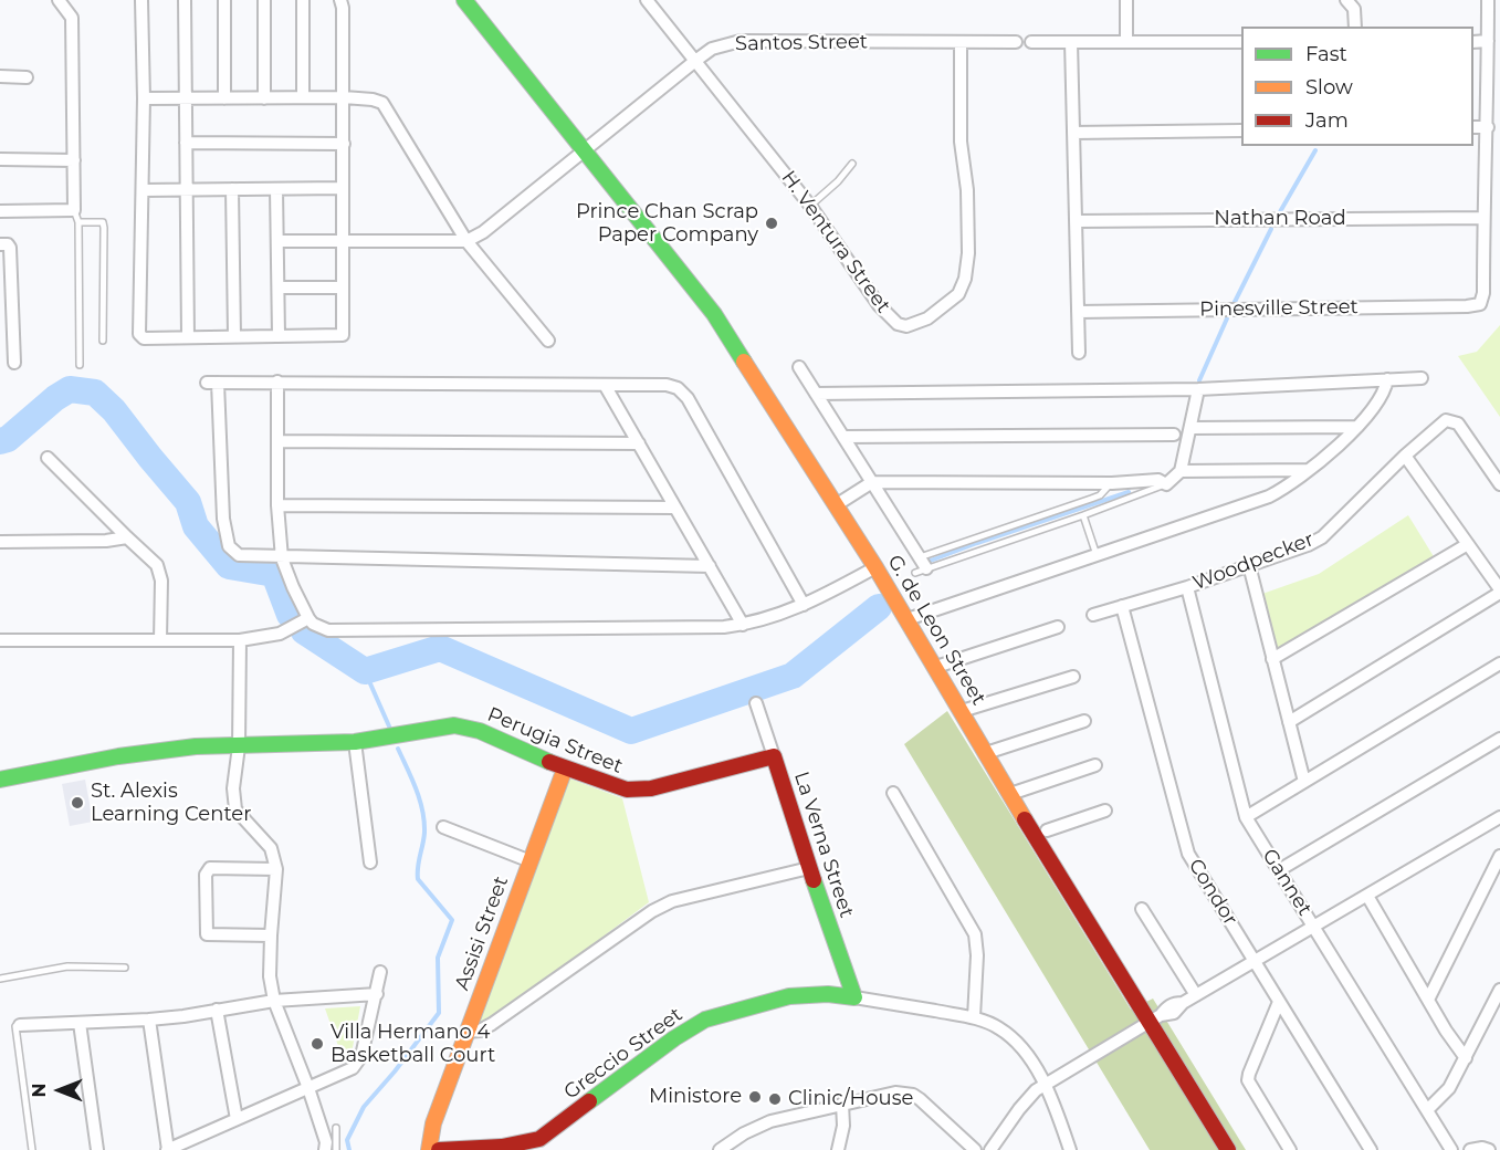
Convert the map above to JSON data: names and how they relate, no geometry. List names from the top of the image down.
{
  "streets": {
    "street": [
      "Santos Street",
      "Nathan Road",
      "H. Ventura Street",
      "Pinesville Street",
      "Woodpecker",
      "G. de Leon Street",
      "Perugia Street",
      "La Verna Street",
      "Gannet",
      "Condor",
      "Assisi Street",
      "Greccio Street"
    ]
  },
  "crossings": [
    ["Santos Street", "H. Ventura Street"],
    ["Santos Street", "G. de Leon Street"],
    ["Nathan Road", "Pinesville Street"],
    ["Woodpecker", "Gannet"],
    ["Woodpecker", "Condor"],
    ["Perugia Street", "La Verna Street"],
    ["Perugia Street", "Assisi Street"],
    ["La Verna Street", "Greccio Street"]
  ],
  "places": [
    "Prince Chan Scrap Paper Company",
    "St. Alexis Learning Center",
    "Villa Hermano 4 Basketball Court",
    "Ministore",
    "Clinic/House"
  ],
  "legend": ["Fast", "Slow", "Jam"],
  "north": "left"
}
